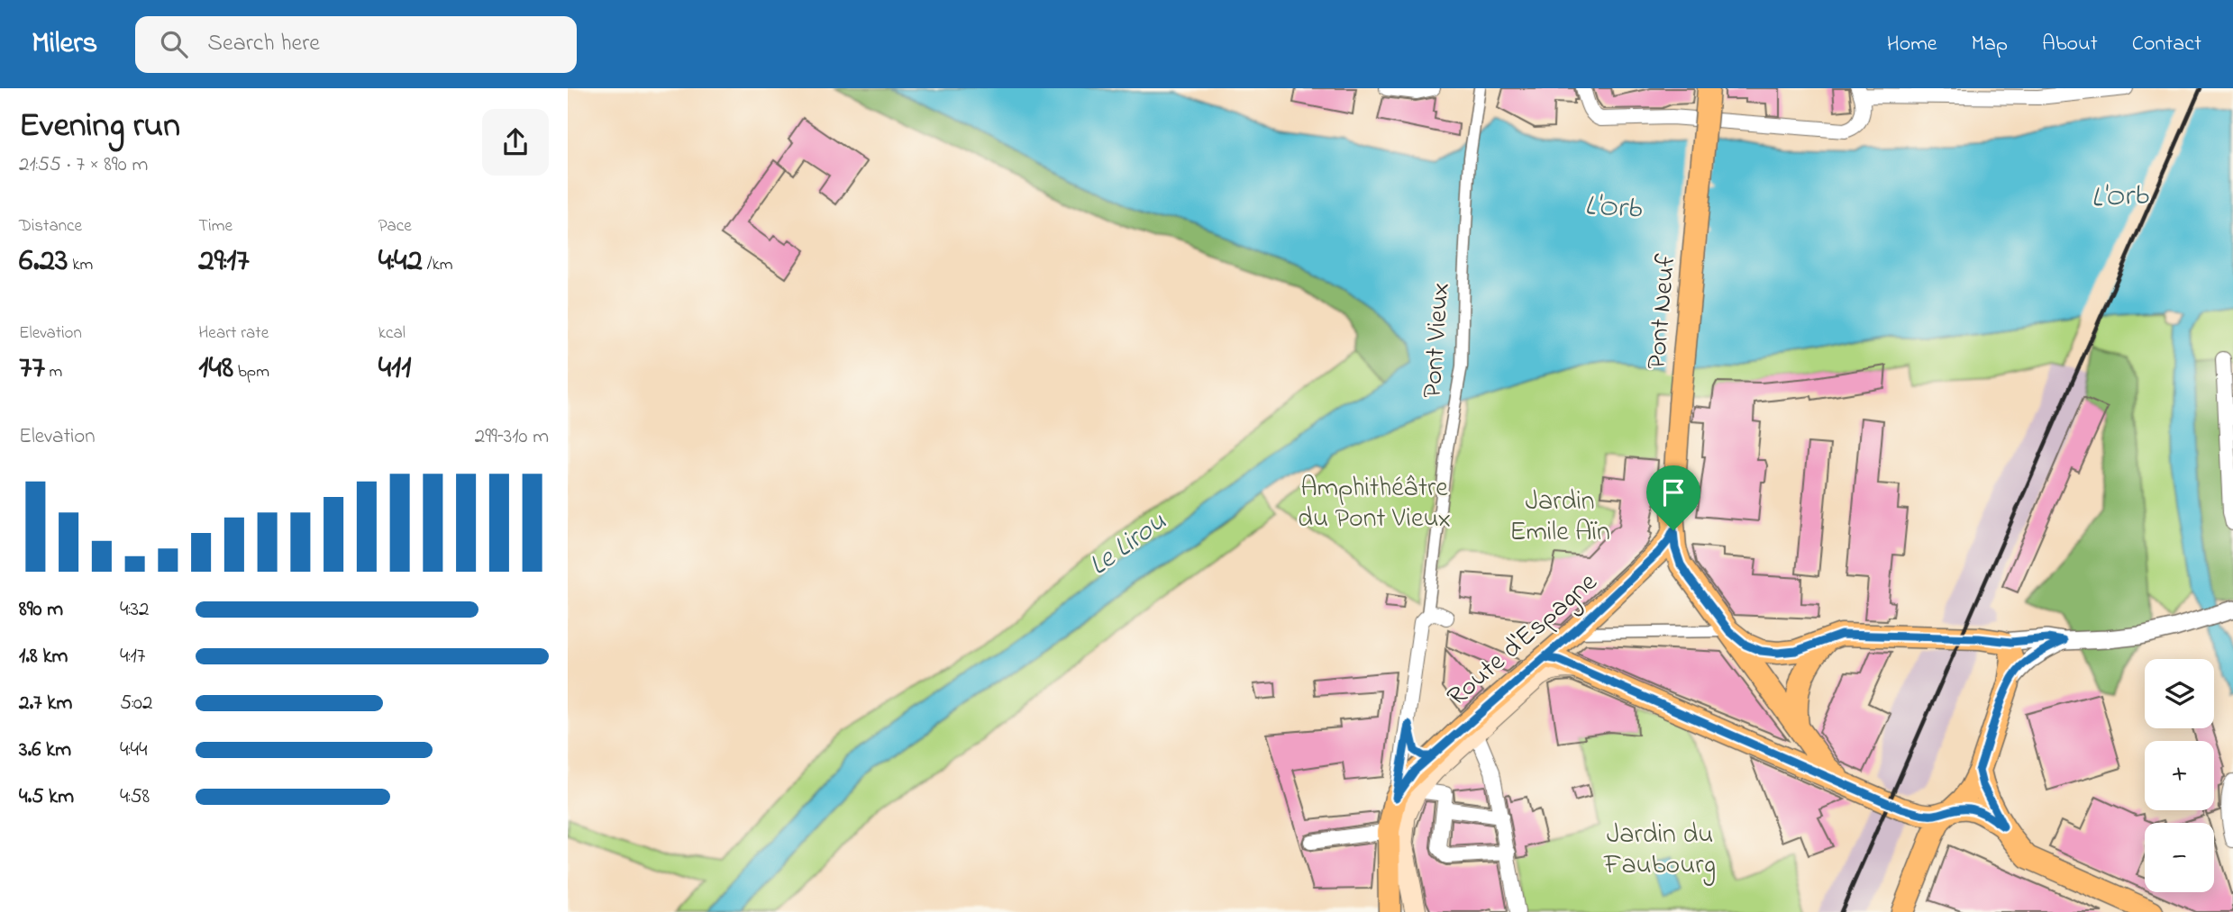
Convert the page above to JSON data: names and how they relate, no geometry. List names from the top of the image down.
{
  "streets": {
    "main road": ["Pont Neuf", "Route d'Espagne"],
    "street": ["Pont Vieux"]
  },
  "crossings": [
    ["Pont Neuf", "Route d'Espagne"]
  ],
  "water": ["L'Orb", "Le Lirou"],
  "parks": ["Amphithéâtre du Pont Vieux", "Jardin Emile Aïn", "Jardin du Faubourg"],
  "page": {
    "header": "Milers",
    "search": "Search here",
    "nav": [
      "Home",
      "Map",
      "About",
      "Contact"
    ],
    "heading": ["Evening run", "21:55 · 7 × 890 m"],
    "stats": [
      ["Distance", "6.23 km"],
      ["Time", "29:17"],
      ["Pace", "4:42 /km"],
      ["Elevation", "77 m"],
      ["Heart rate", "148 bpm"],
      ["kcal", "411"]
    ],
    "chart": ["Elevation", "299–310 m"],
    "list": [
      {
        "name": "890 m",
        "note": "4:32"
      },
      {
        "name": "1.8 km",
        "note": "4:17"
      },
      {
        "name": "2.7 km",
        "note": "5:02"
      },
      {
        "name": "3.6 km",
        "note": "4:44"
      },
      {
        "name": "4.5 km",
        "note": "4:58"
      }
    ],
    "map_buttons": ["+", "−"]
  }
}
